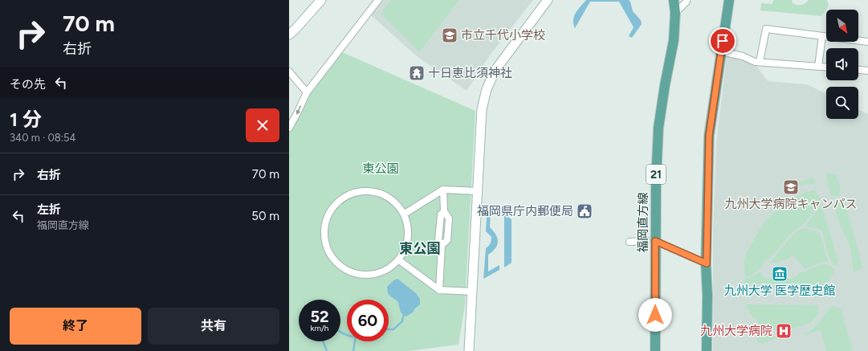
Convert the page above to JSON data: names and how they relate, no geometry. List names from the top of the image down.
{
  "streets": {
    "main road": ["21", "福岡直方線"]
  },
  "districts": ["東公園"],
  "parks": ["東公園"],
  "places": {
    "school or university": ["市立千代小学校", "九州大学病院キャンパス"],
    "temple": ["十日恵比須神社"],
    "public building": ["福岡県庁内郵便局"],
    "museum": ["九州大学 医学歴史館"],
    "hospital": ["九州大学病院"]
  },
  "north": "bottom right",
  "page": {
    "turn": ["70 m", "右折"],
    "then": "その先",
    "heading": ["1 分", "340 m · 08:54"],
    "list": [
      {
        "name": "右折",
        "value": "70 m"
      },
      {
        "name": "左折",
        "note": "福岡直方線",
        "value": "50 m"
      }
    ],
    "speed": "52 km/h",
    "limit": "60",
    "buttons": ["終了", "共有"]
  }
}
